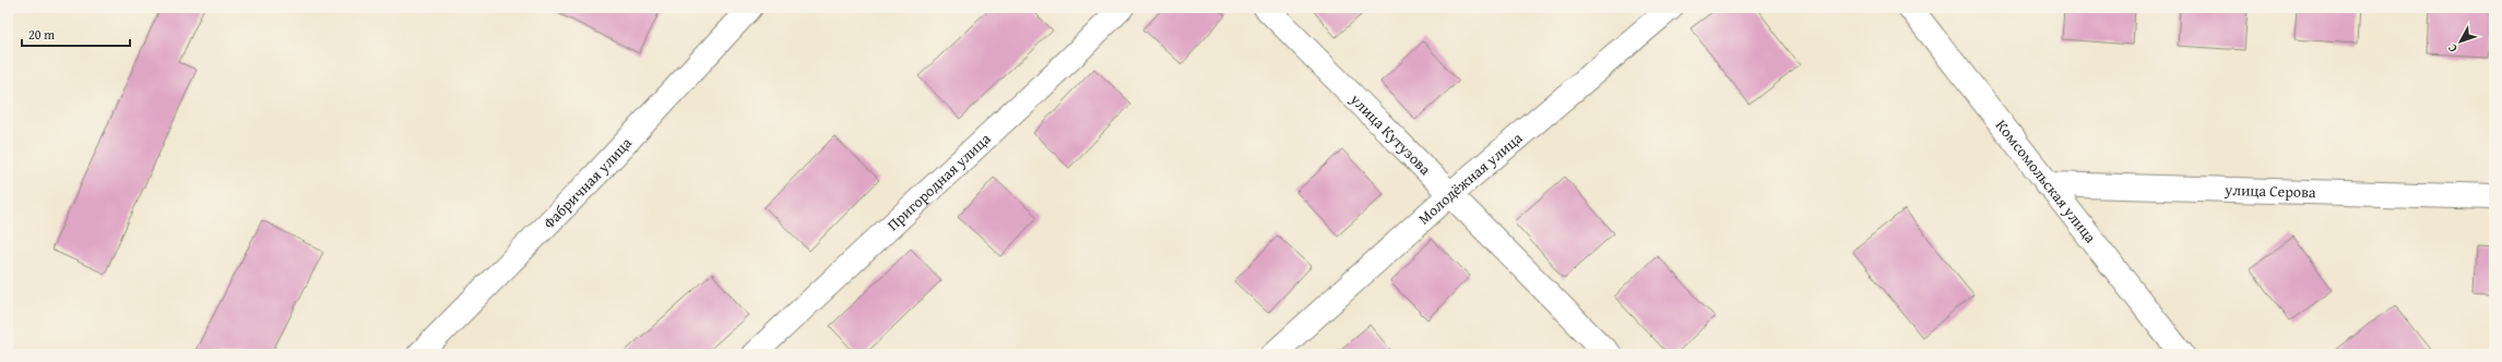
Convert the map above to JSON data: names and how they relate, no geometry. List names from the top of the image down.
{
  "streets": {
    "street": [
      "улица Кутузова",
      "Молодёжная улица",
      "Пригородная улица",
      "Комсомольская улица",
      "Фабричная улица",
      "улица Серова"
    ]
  },
  "crossings": [
    ["улица Кутузова", "Молодёжная улица"],
    ["Комсомольская улица", "улица Серова"]
  ],
  "scale_bar": "20 m",
  "north": "bottom left"
}
